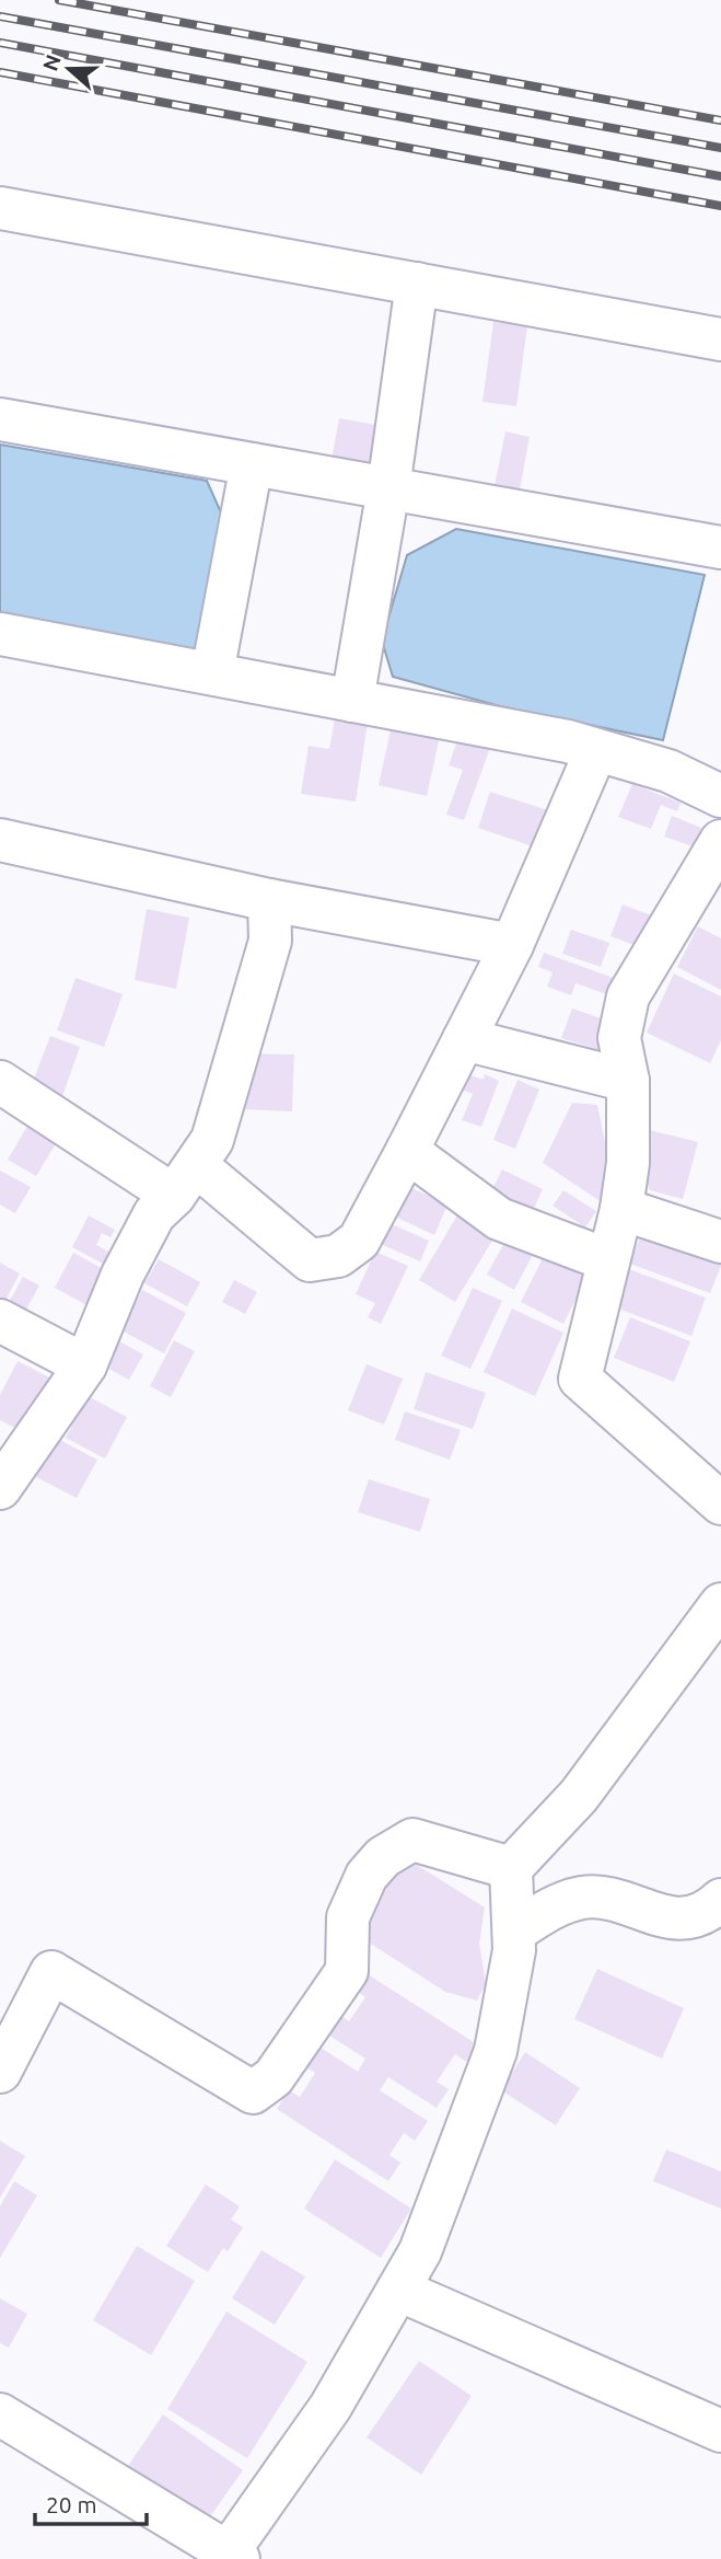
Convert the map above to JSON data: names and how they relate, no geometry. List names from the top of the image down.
{
  "scale_bar": "20 m",
  "north": "left"
}
